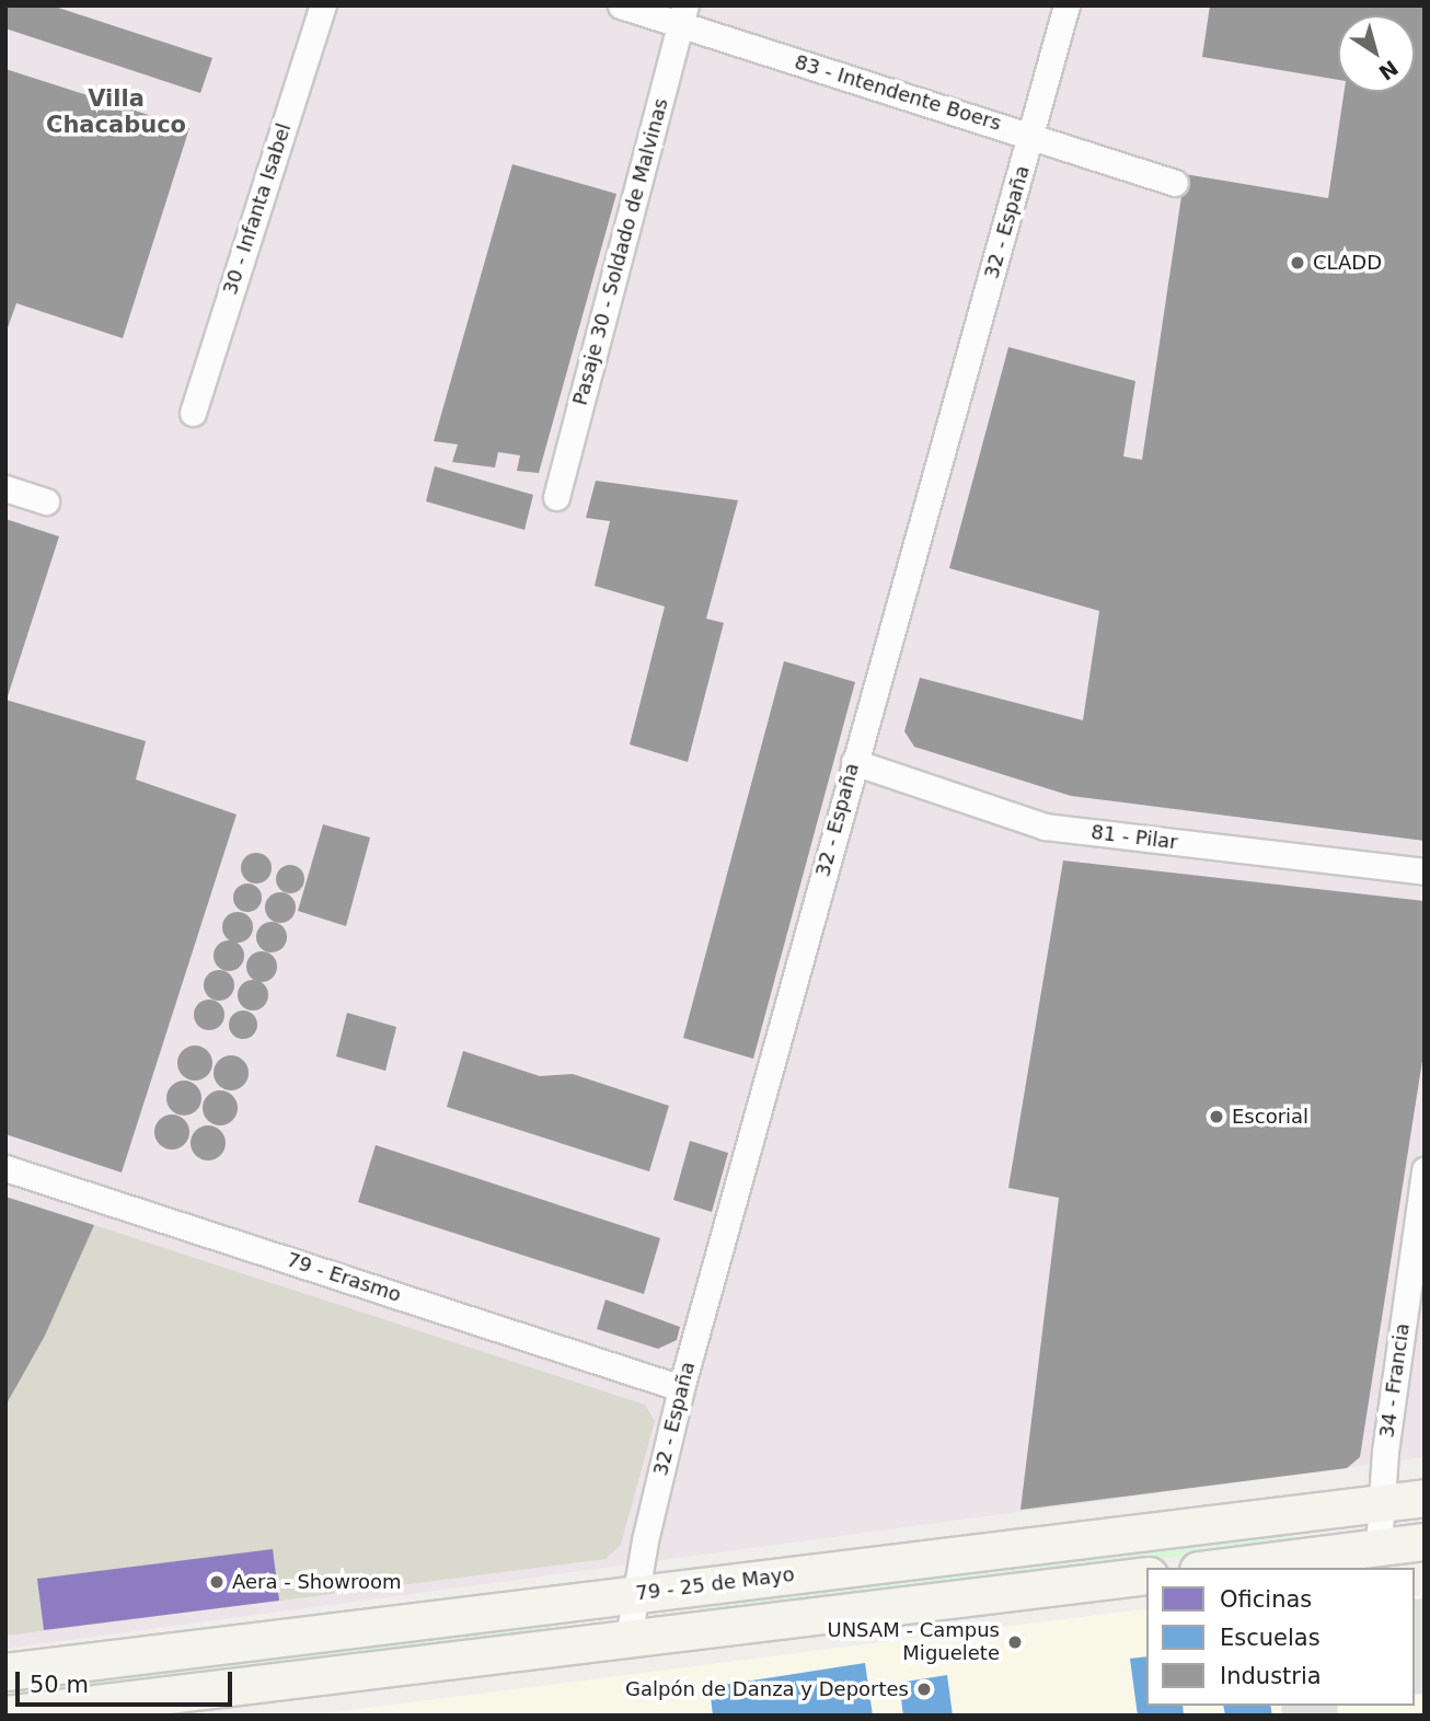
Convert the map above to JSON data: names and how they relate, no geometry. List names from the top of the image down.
{
  "streets": {
    "main road": ["79 - 25 de Mayo"],
    "street": [
      "83 - Intendente Boers",
      "30 - Infanta Isabel",
      "32 - España",
      "Pasaje 30 - Soldado de Malvinas",
      "81 - Pilar",
      "79 - Erasmo",
      "34 - Francia"
    ]
  },
  "crossings": [
    ["83 - Intendente Boers", "32 - España"],
    ["83 - Intendente Boers", "Pasaje 30 - Soldado de Malvinas"],
    ["32 - España", "81 - Pilar"],
    ["32 - España", "79 - Erasmo"],
    ["32 - España", "79 - 25 de Mayo"],
    ["34 - Francia", "79 - 25 de Mayo"]
  ],
  "districts": ["Villa Chacabuco"],
  "places": [
    "CLADD",
    "Escorial",
    "Aera - Showroom",
    "UNSAM - Campus Miguelete",
    "Galpón de Danza y Deportes"
  ],
  "legend": ["Oficinas", "Escuelas", "Industria"],
  "scale_bar": "50 m",
  "north": "bottom right"
}
